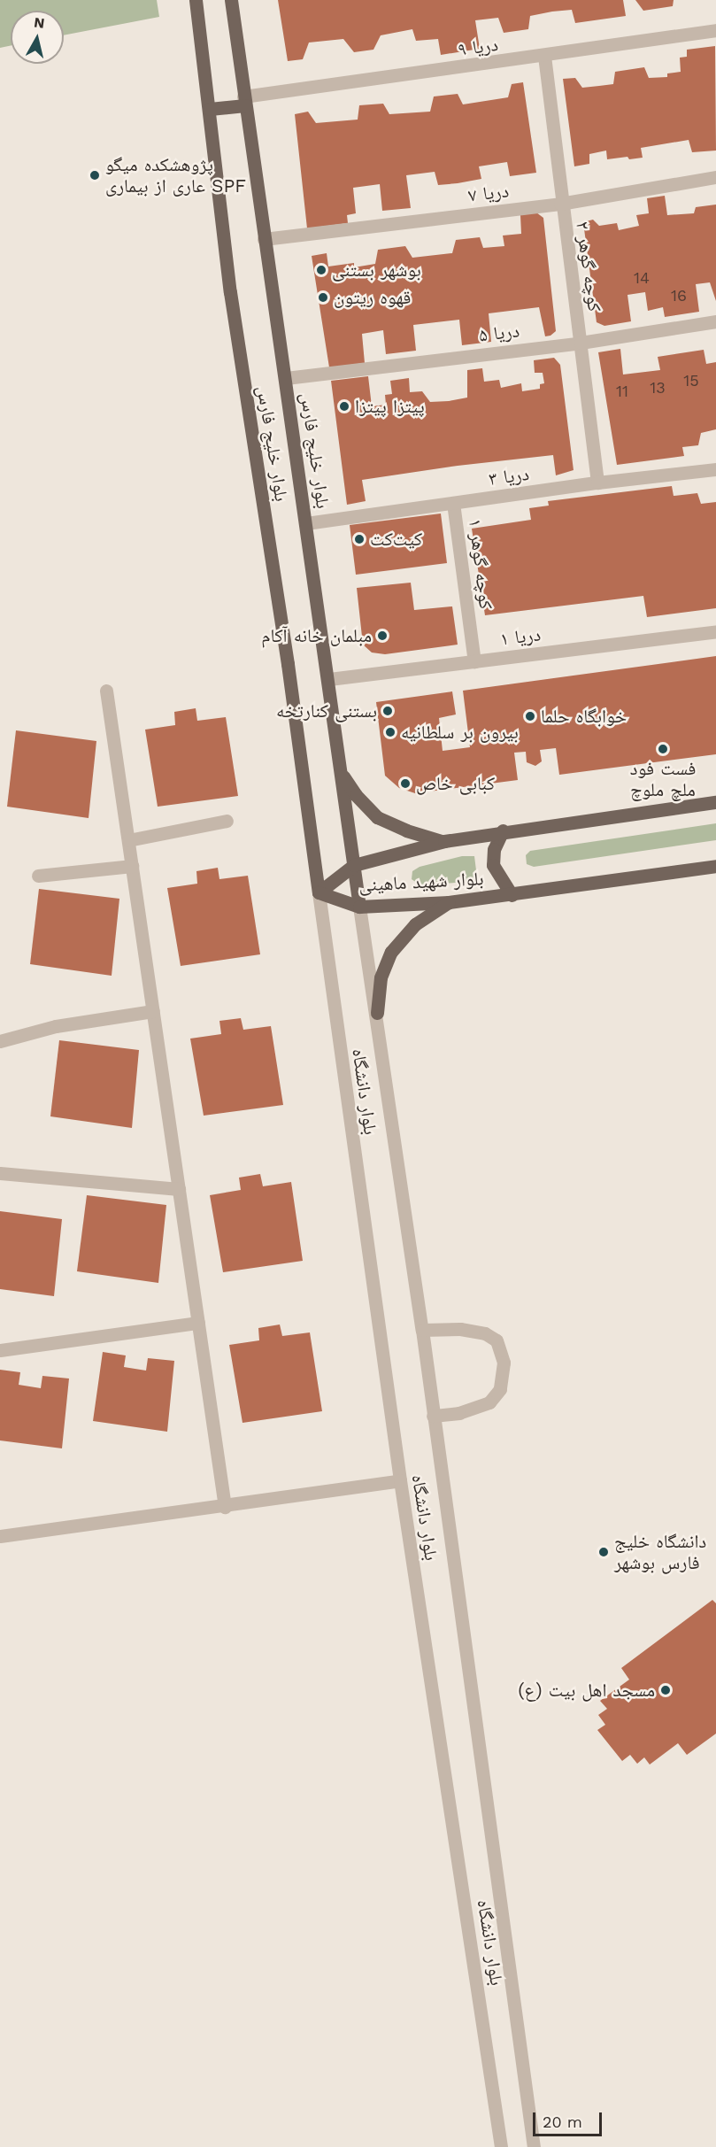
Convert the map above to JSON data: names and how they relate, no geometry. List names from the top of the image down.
{
  "streets": {
    "main road": ["بلوار خلیج ‌فارس", "بلوار خلیج‌ فارس", "بلوار شهید ماهینی"],
    "street": [
      "دریا ۹",
      "دریا ۷",
      "کوچه گوهر ۲",
      "دریا ۵",
      "دریا ۳",
      "کوچه گوهر ۱",
      "دریا ۱",
      "بلوار دانشگاه"
    ]
  },
  "crossings": [
    ["دریا ۹", "کوچه گوهر ۲"],
    ["دریا ۹", "بلوار خلیج‌ فارس"],
    ["دریا ۷", "کوچه گوهر ۲"],
    ["دریا ۷", "بلوار خلیج‌ فارس"],
    ["کوچه گوهر ۲", "دریا ۵"],
    ["کوچه گوهر ۲", "دریا ۳"],
    ["دریا ۵", "بلوار خلیج‌ فارس"],
    ["بلوار خلیج ‌فارس", "بلوار شهید ماهینی"],
    ["بلوار خلیج ‌فارس", "بلوار دانشگاه"],
    ["بلوار خلیج‌ فارس", "دریا ۳"],
    ["بلوار خلیج‌ فارس", "دریا ۱"],
    ["بلوار خلیج‌ فارس", "بلوار شهید ماهینی"],
    ["بلوار خلیج‌ فارس", "بلوار دانشگاه"],
    ["دریا ۳", "کوچه گوهر ۱"],
    ["کوچه گوهر ۱", "دریا ۱"],
    ["بلوار شهید ماهینی", "بلوار دانشگاه"]
  ],
  "places": [
    "پژوهشکده میگو عاری از بیماری SPF",
    "بوشهر بستنی",
    "قهوه ریتون",
    "پیتزا پیتزا",
    "کیت‌کت",
    "مبلمان خانه آکام",
    "بستنی کنارتخه",
    "خوابگاه حلما",
    "بیرون بر سلطانیه",
    "فست فود ملچ ملوچ",
    "کبابی خاص",
    "دانشگاه خلیج فارس بوشهر",
    "مسجد اهل بیت (ع)"
  ],
  "house_numbers": [
    "14",
    "16",
    "15",
    "13",
    "11"
  ],
  "scale_bar": "20 m",
  "north": "top"
}
